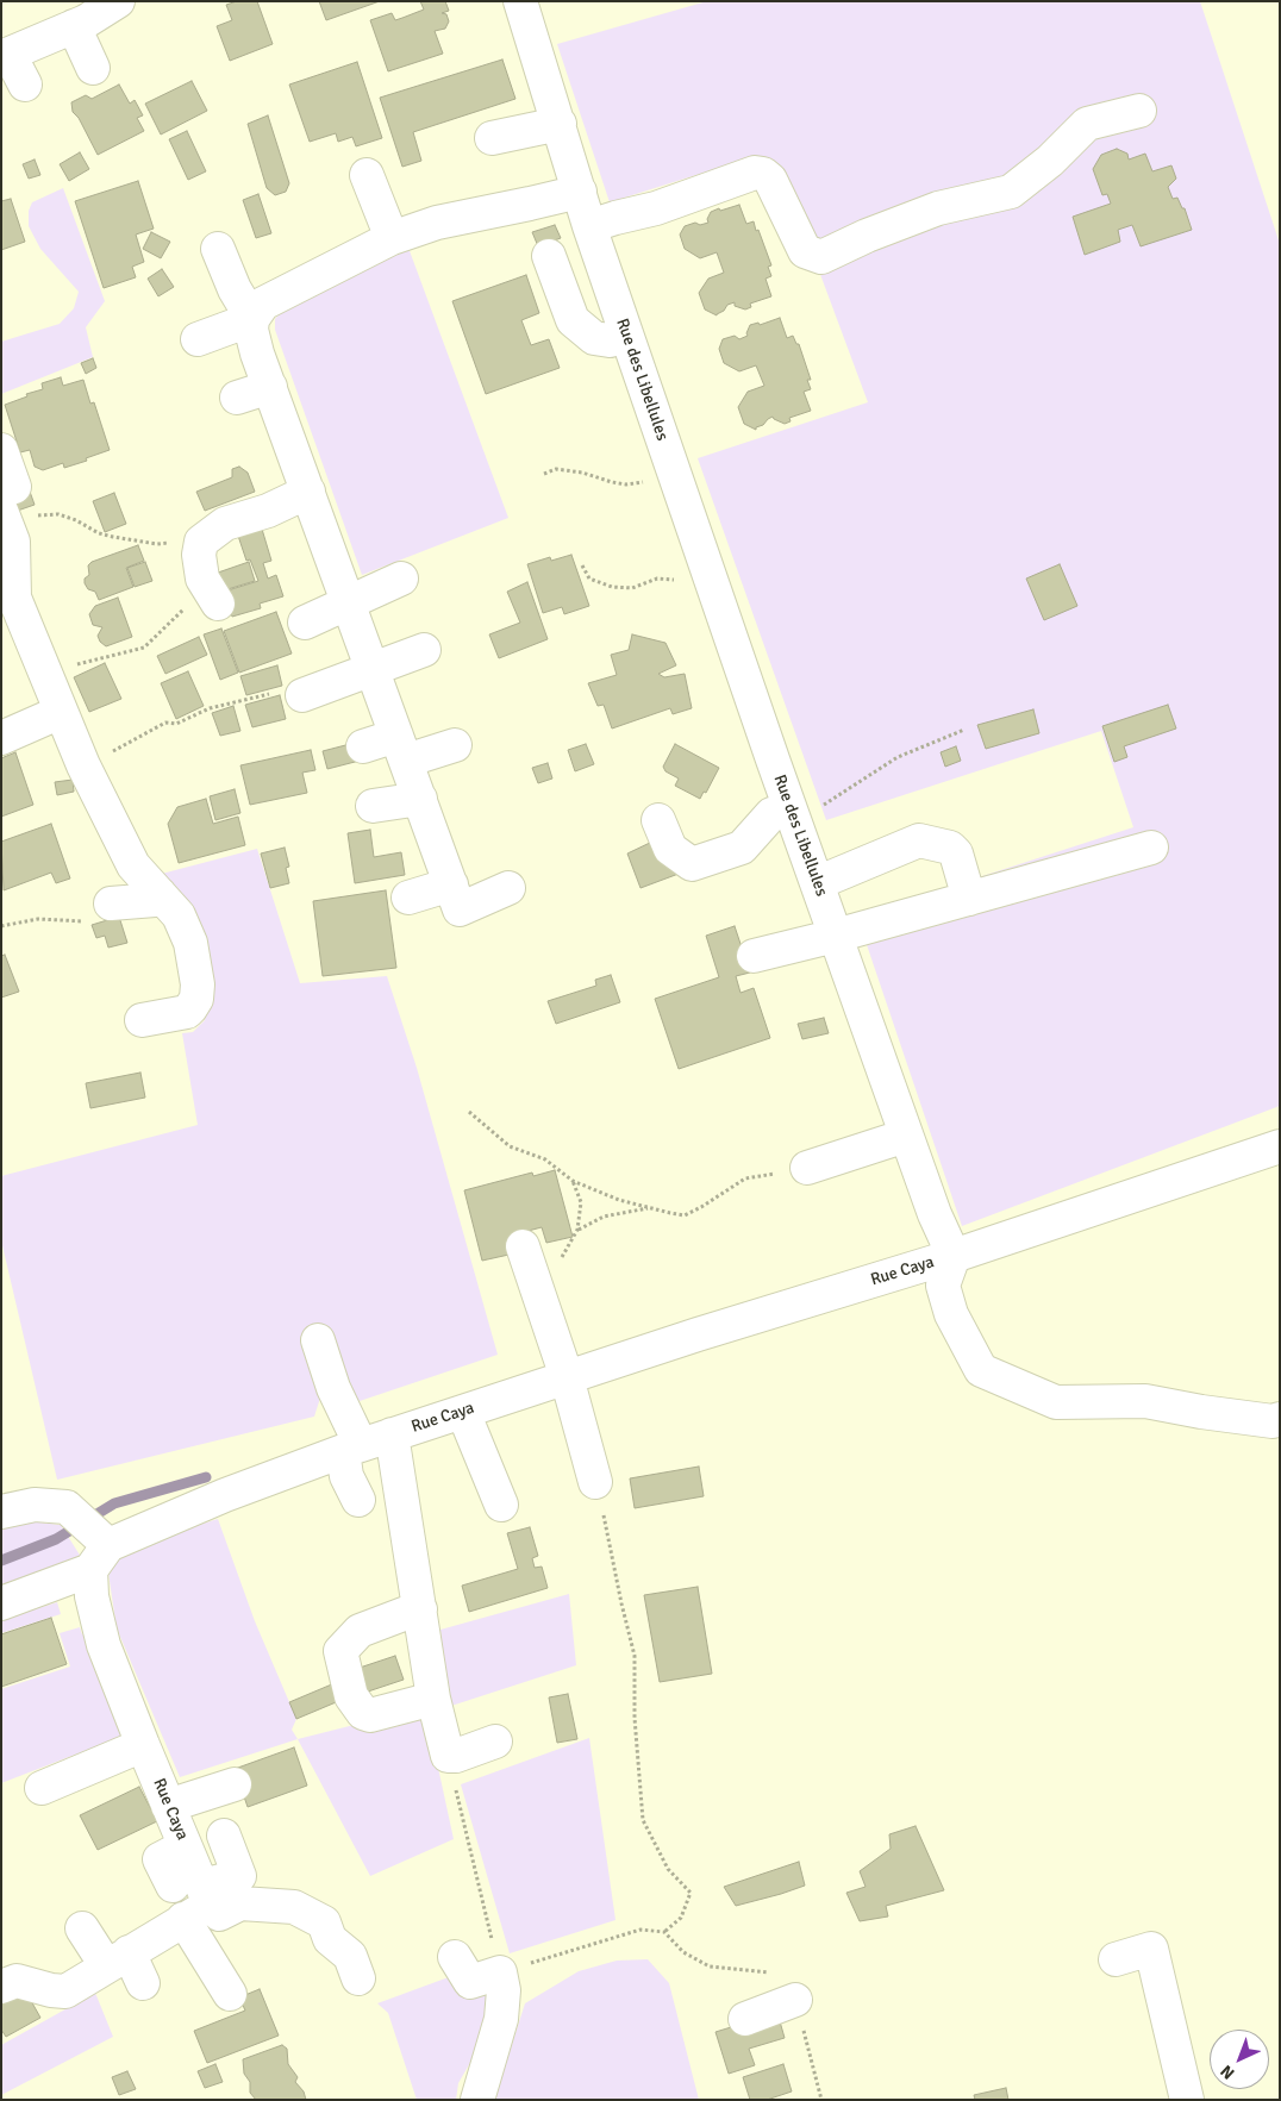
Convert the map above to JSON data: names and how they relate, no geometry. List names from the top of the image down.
{
  "streets": {
    "street": ["Rue des Libellules", "Rue Caya"]
  },
  "crossings": [
    ["Rue des Libellules", "Rue Caya"]
  ],
  "north": "bottom left"
}
